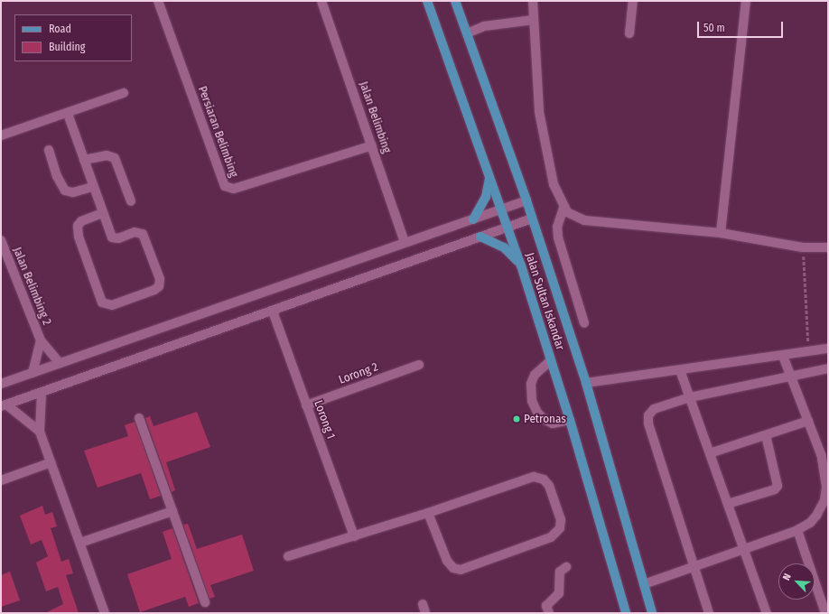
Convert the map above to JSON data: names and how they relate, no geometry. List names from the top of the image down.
{
  "streets": {
    "main road": ["Jalan Sultan Iskandar"],
    "street": [
      "Jalan Belimbing",
      "Persiaran Belimbing",
      "Jalan Belimbing 2",
      "Lorong 2",
      "Lorong 1"
    ]
  },
  "crossings": [
    ["Jalan Belimbing", "Persiaran Belimbing"],
    ["Lorong 2", "Lorong 1"]
  ],
  "places": ["Petronas"],
  "legend": ["Road", "Building"],
  "scale_bar": "50 m",
  "north": "top left"
}
